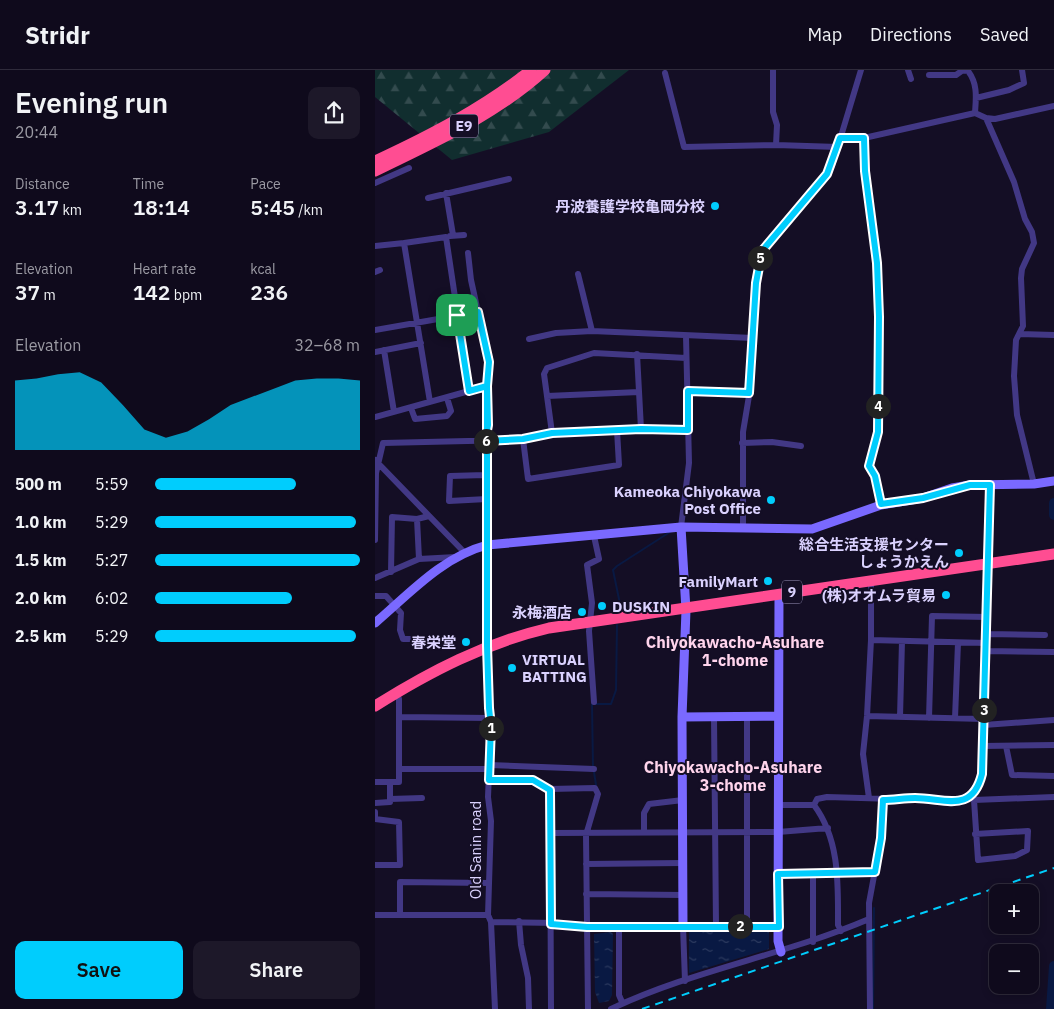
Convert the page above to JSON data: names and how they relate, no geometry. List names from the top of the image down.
{
  "streets": {
    "highway": ["E9", "9"],
    "street": ["Old Sanin road"]
  },
  "crossings": [
    ["9", "Old Sanin road"]
  ],
  "districts": ["Chiyokawacho-Asuhare 1-chome", "Chiyokawacho-Asuhare 3-chome"],
  "places": [
    "丹波養護学校亀岡分校",
    "Kameoka Chiyokawa Post Office",
    "総合生活支援センター しょうかえん",
    "FamilyMart",
    "(株)オオムラ貿易",
    "DUSKIN",
    "永梅酒店",
    "春栄堂",
    "VIRTUAL BATTING"
  ],
  "page": {
    "header": "Stridr",
    "nav": ["Map", "Directions", "Saved"],
    "heading": ["Evening run", "20:44"],
    "stats": [
      ["Distance", "3.17 km"],
      ["Time", "18:14"],
      ["Pace", "5:45 /km"],
      ["Elevation", "37 m"],
      ["Heart rate", "142 bpm"],
      ["kcal", "236"]
    ],
    "pins": [
      "5",
      "4",
      "6",
      "3",
      "1",
      "2"
    ],
    "chart": ["Elevation", "32–68 m"],
    "list": [
      {
        "name": "500 m",
        "note": "5:59"
      },
      {
        "name": "1.0 km",
        "note": "5:29"
      },
      {
        "name": "1.5 km",
        "note": "5:27"
      },
      {
        "name": "2.0 km",
        "note": "6:02"
      },
      {
        "name": "2.5 km",
        "note": "5:29"
      }
    ],
    "map_buttons": ["+", "−"],
    "buttons": ["Save", "Share"]
  }
}
